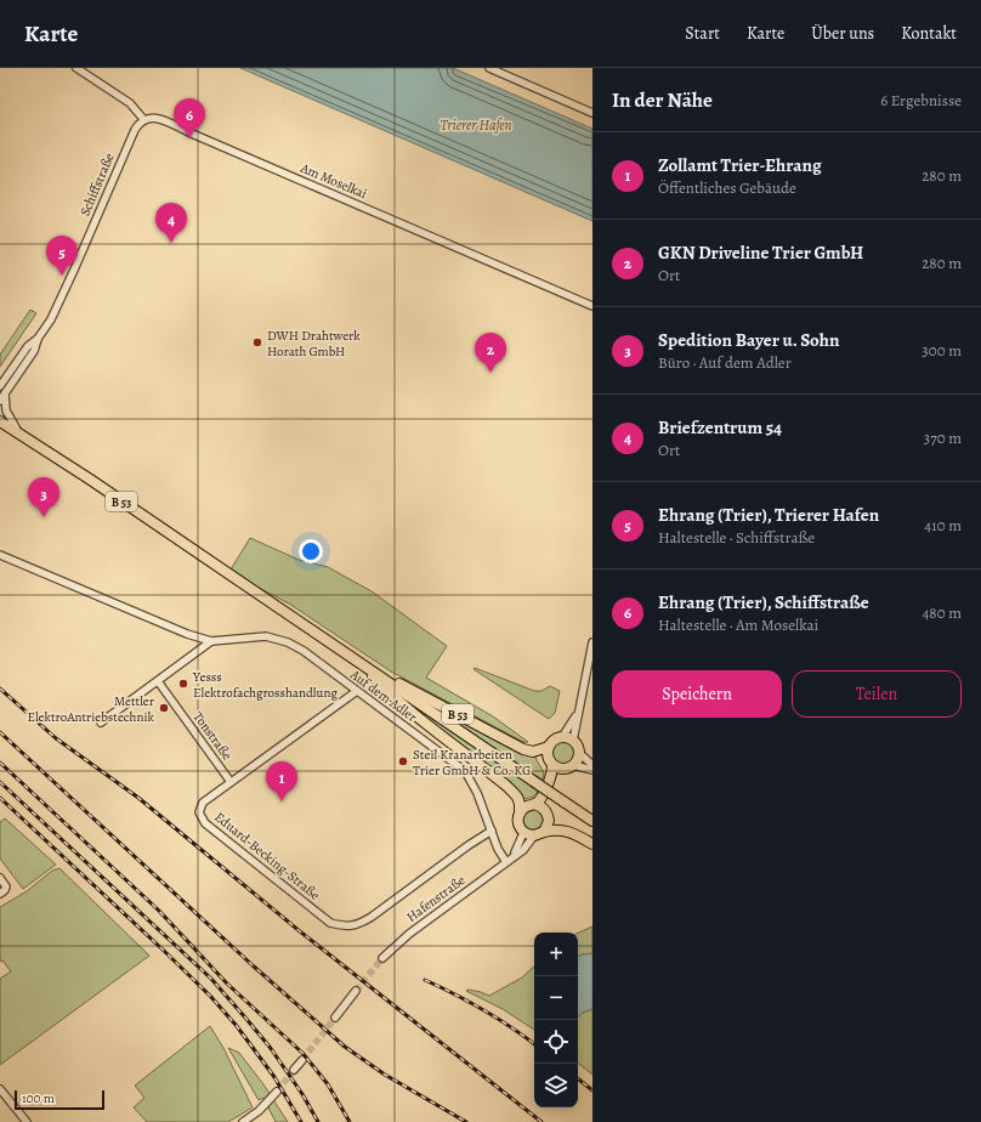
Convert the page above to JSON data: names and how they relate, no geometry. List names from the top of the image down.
{
  "streets": {
    "main road": ["B 53"],
    "street": [
      "Am Moselkai",
      "Schiffstraße",
      "Auf dem Adler",
      "Tonstraße",
      "Eduard-Becking-Straße",
      "Hafenstraße"
    ]
  },
  "crossings": [
    ["Am Moselkai", "Schiffstraße"],
    ["B 53", "Hafenstraße"],
    ["Auf dem Adler", "Eduard-Becking-Straße"],
    ["Auf dem Adler", "Hafenstraße"],
    ["Tonstraße", "Eduard-Becking-Straße"]
  ],
  "water": ["Trierer Hafen"],
  "places": [
    "DWH Drahtwerk Horath GmbH",
    "Yesss Elektrofachgrosshandlung",
    "Mettler ElektroAntriebstechnik",
    "Steil Kranarbeiten Trier GmbH & Co. KG"
  ],
  "scale_bar": "100 m",
  "page": {
    "header": "Karte",
    "nav": [
      "Start",
      "Karte",
      "Über uns",
      "Kontakt"
    ],
    "heading": ["In der Nähe", "6 Ergebnisse"],
    "pins": [
      "6",
      "4",
      "5",
      "2",
      "3",
      "1"
    ],
    "list": [
      {
        "mark": "1",
        "name": "Zollamt Trier-Ehrang",
        "note": "Öffentliches Gebäude",
        "value": "280 m"
      },
      {
        "mark": "2",
        "name": "GKN Driveline Trier GmbH",
        "note": "Ort",
        "value": "280 m"
      },
      {
        "mark": "3",
        "name": "Spedition Bayer u. Sohn",
        "note": "Büro · Auf dem Adler",
        "value": "300 m"
      },
      {
        "mark": "4",
        "name": "Briefzentrum 54",
        "note": "Ort",
        "value": "370 m"
      },
      {
        "mark": "5",
        "name": "Ehrang (Trier), Trierer Hafen",
        "note": "Haltestelle · Schiffstraße",
        "value": "410 m"
      },
      {
        "mark": "6",
        "name": "Ehrang (Trier), Schiffstraße",
        "note": "Haltestelle · Am Moselkai",
        "value": "480 m"
      }
    ],
    "buttons": ["Speichern", "Teilen"],
    "map_buttons": ["+", "−"],
    "scale": "100 m"
  }
}
